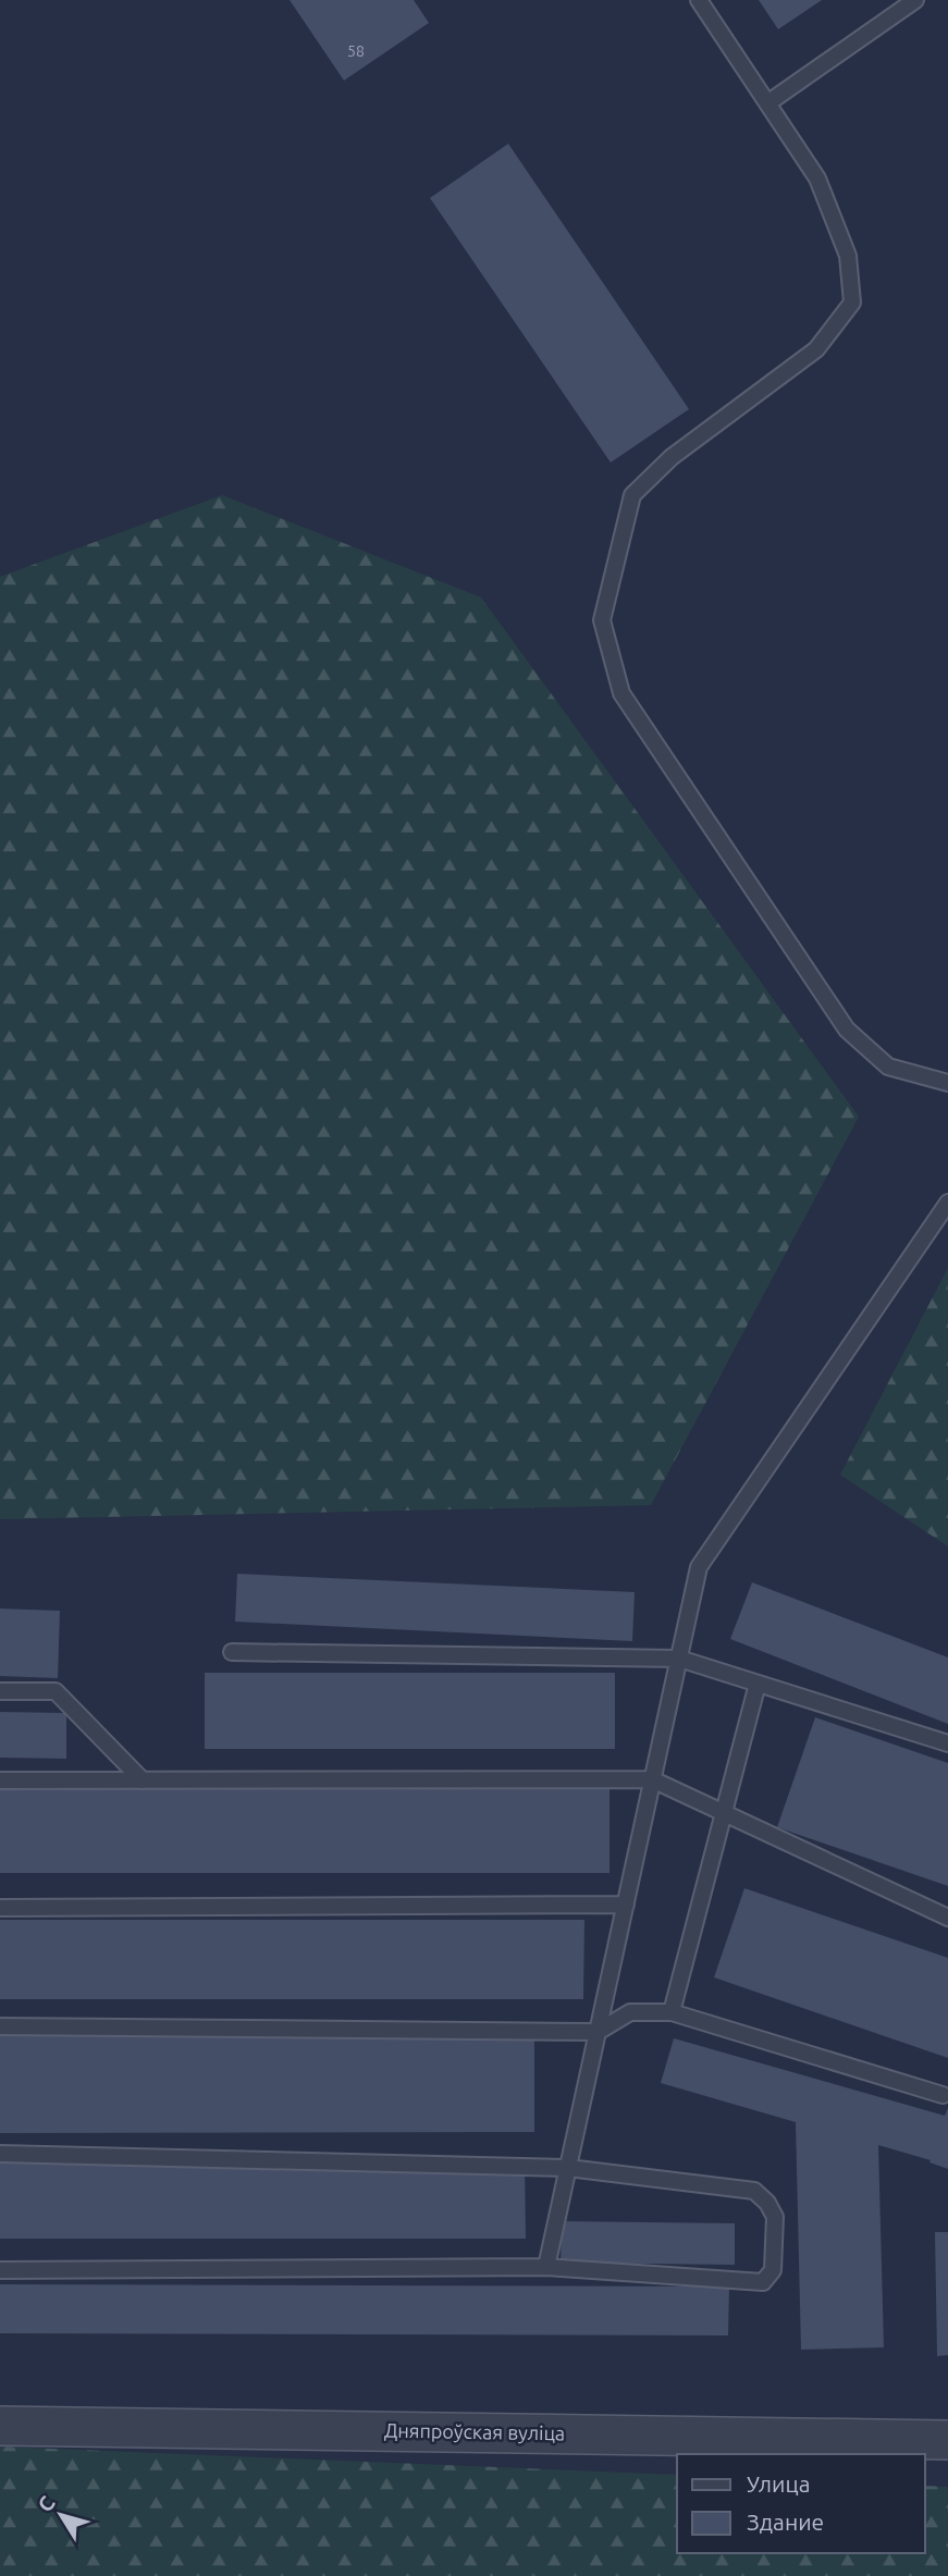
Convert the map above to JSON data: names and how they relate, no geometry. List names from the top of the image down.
{
  "streets": {
    "street": ["Дняпроўская вуліца"]
  },
  "house_numbers": ["58"],
  "legend": ["Улица", "Здание"],
  "north": "top left"
}
